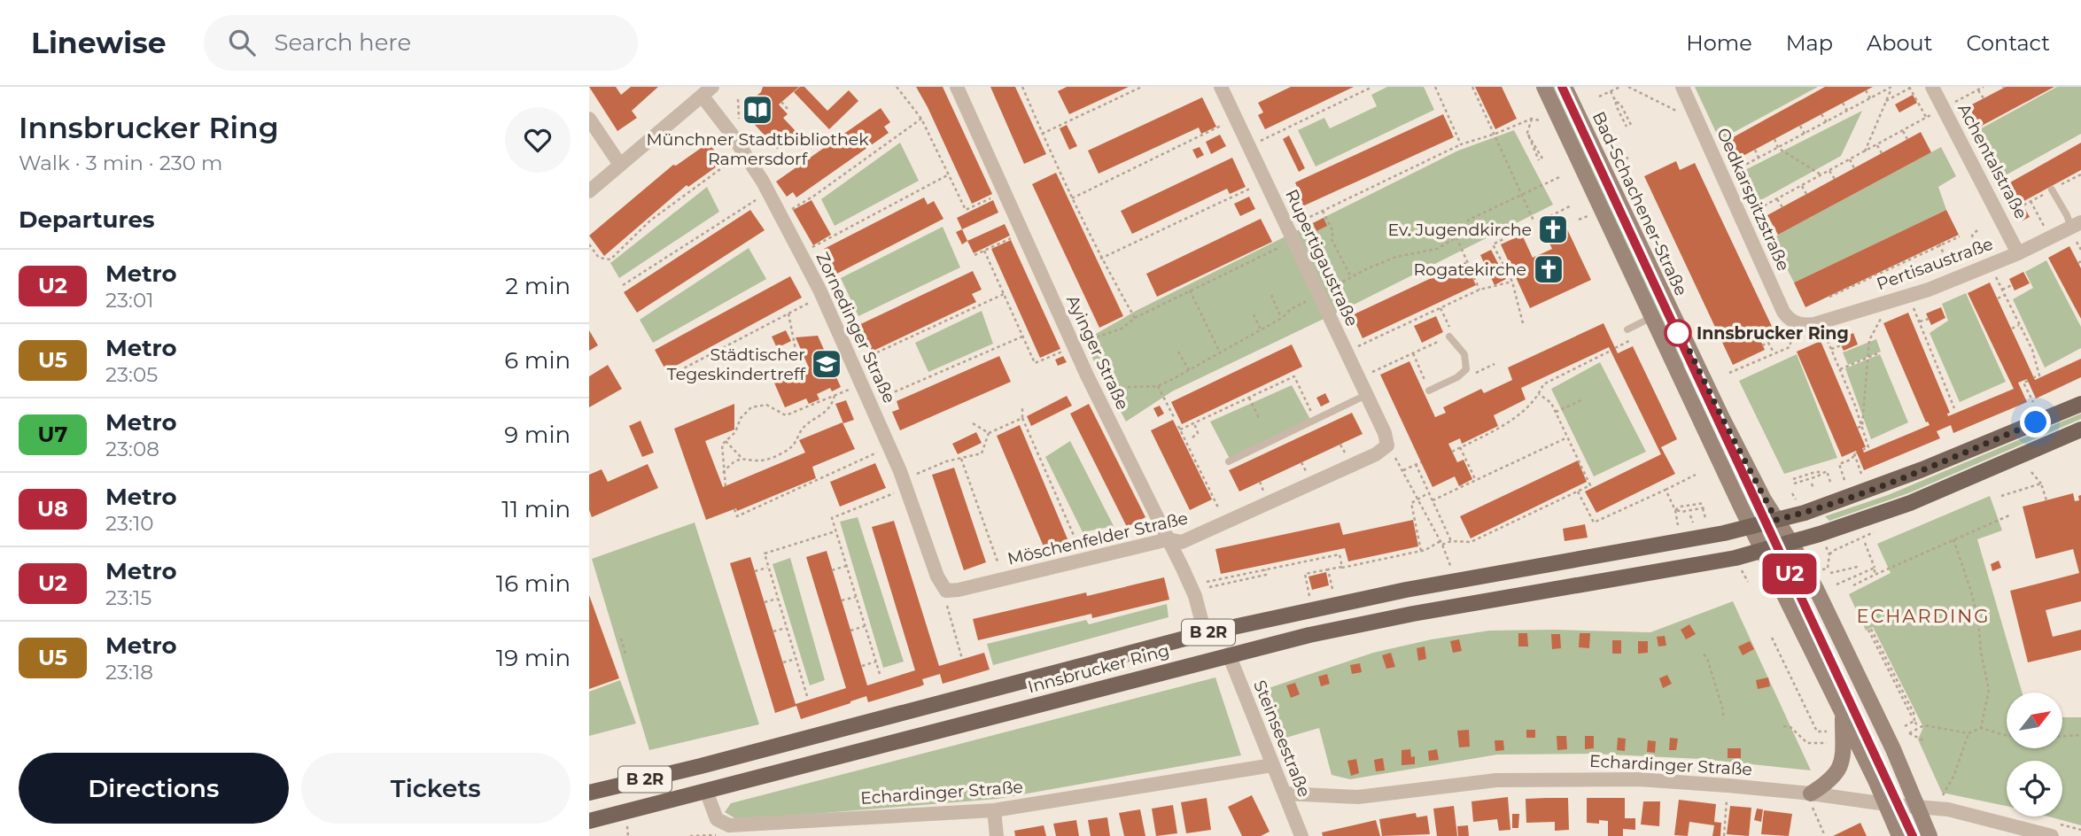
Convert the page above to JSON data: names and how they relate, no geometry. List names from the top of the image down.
{
  "streets": {
    "main road": ["Bad-Schachener-Straße", "B 2R", "Innsbrucker Ring"],
    "street": [
      "Achentalstraße",
      "Oedkarspitzstraße",
      "Rupertigaustraße",
      "Pertisaustraße",
      "Zornedinger Straße",
      "Ayinger Straße",
      "Möschenfelder Straße",
      "Steinseestraße",
      "Echardinger Straße"
    ]
  },
  "crossings": [
    ["Achentalstraße", "Pertisaustraße"],
    ["Oedkarspitzstraße", "Pertisaustraße"],
    ["Bad-Schachener-Straße", "Innsbrucker Ring"],
    ["Bad-Schachener-Straße", "Echardinger Straße"],
    ["Rupertigaustraße", "Möschenfelder Straße"],
    ["Zornedinger Straße", "Möschenfelder Straße"],
    ["Ayinger Straße", "Möschenfelder Straße"],
    ["Ayinger Straße", "Innsbrucker Ring"],
    ["Innsbrucker Ring", "Steinseestraße"],
    ["Innsbrucker Ring", "Echardinger Straße"],
    ["Steinseestraße", "Echardinger Straße"]
  ],
  "districts": ["ECHARDING"],
  "places": {
    "library": ["Münchner Stadtbibliothek Ramersdorf"],
    "church": ["Ev. Jugendkirche", "Rogatekirche"],
    "other": ["Innsbrucker Ring"],
    "school or university": ["Städtischer Tegeskindertreff"]
  },
  "lines": ["metro line U2"],
  "north": "top right",
  "page": {
    "header": "Linewise",
    "search": "Search here",
    "nav": [
      "Home",
      "Map",
      "About",
      "Contact"
    ],
    "heading": [
      ["Innsbrucker Ring", "Walk · 3 min · 230 m"],
      "Departures"
    ],
    "on_map": "U2",
    "list": [
      {
        "mark": "U2",
        "name": "Metro",
        "note": "23:01",
        "value": "2 min"
      },
      {
        "mark": "U5",
        "name": "Metro",
        "note": "23:05",
        "value": "6 min"
      },
      {
        "mark": "U7",
        "name": "Metro",
        "note": "23:08",
        "value": "9 min"
      },
      {
        "mark": "U8",
        "name": "Metro",
        "note": "23:10",
        "value": "11 min"
      },
      {
        "mark": "U2",
        "name": "Metro",
        "note": "23:15",
        "value": "16 min"
      },
      {
        "mark": "U5",
        "name": "Metro",
        "note": "23:18",
        "value": "19 min"
      }
    ],
    "buttons": ["Directions", "Tickets"]
  }
}
